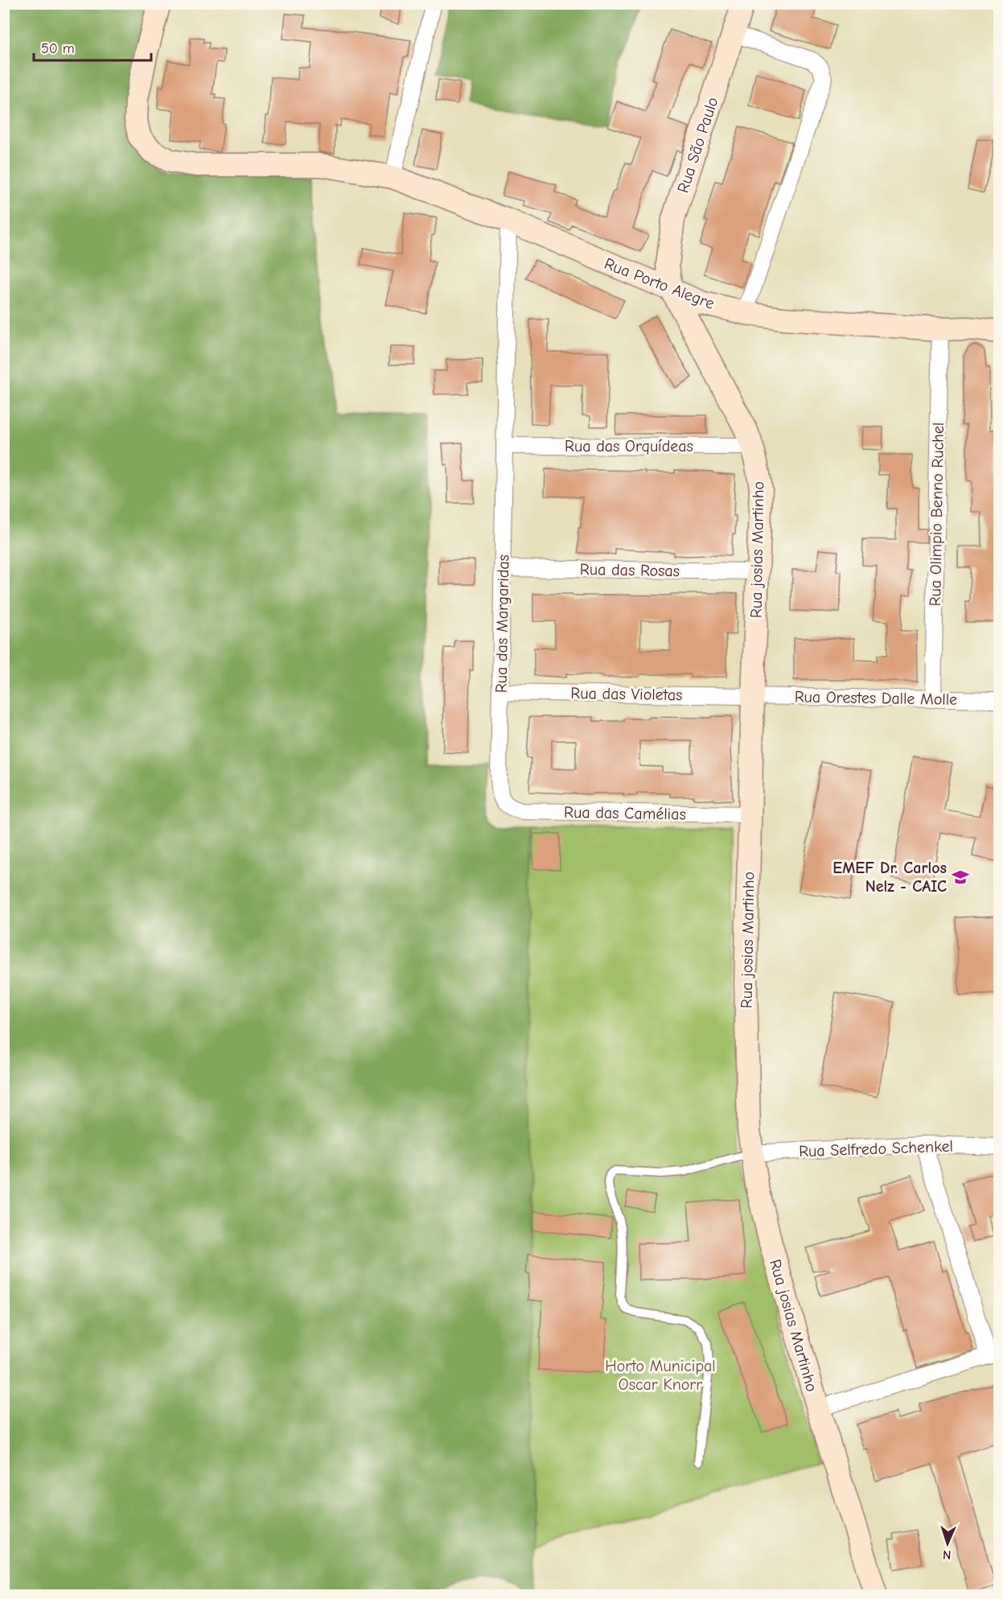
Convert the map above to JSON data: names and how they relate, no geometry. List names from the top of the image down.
{
  "streets": {
    "street": [
      "Rua São Paulo",
      "Rua Porto Alegre",
      "Rua das Orquídeas",
      "Rua Olimpio Benno Ruchel",
      "Rua josias Martinho",
      "Rua das Rosas",
      "Rua das Margaridas",
      "Rua das Violetas",
      "Rua Orestes Dalle Molle",
      "Rua das Camélias",
      "Rua Selfredo Schenkel"
    ]
  },
  "crossings": [
    ["Rua São Paulo", "Rua Porto Alegre"],
    ["Rua São Paulo", "Rua josias Martinho"],
    ["Rua Porto Alegre", "Rua Olimpio Benno Ruchel"],
    ["Rua Porto Alegre", "Rua josias Martinho"],
    ["Rua Porto Alegre", "Rua das Margaridas"],
    ["Rua das Orquídeas", "Rua josias Martinho"],
    ["Rua das Orquídeas", "Rua das Margaridas"],
    ["Rua Olimpio Benno Ruchel", "Rua Orestes Dalle Molle"],
    ["Rua josias Martinho", "Rua das Rosas"],
    ["Rua josias Martinho", "Rua das Violetas"],
    ["Rua josias Martinho", "Rua Orestes Dalle Molle"],
    ["Rua josias Martinho", "Rua das Camélias"],
    ["Rua josias Martinho", "Rua Selfredo Schenkel"],
    ["Rua das Rosas", "Rua das Margaridas"],
    ["Rua das Margaridas", "Rua das Violetas"],
    ["Rua das Margaridas", "Rua das Camélias"],
    ["Rua das Violetas", "Rua Orestes Dalle Molle"]
  ],
  "parks": ["Horto Municipal Oscar Knorr"],
  "places": {
    "school or university": ["EMEF Dr. Carlos Nelz - CAIC"]
  },
  "scale_bar": "50 m",
  "north": "bottom"
}
